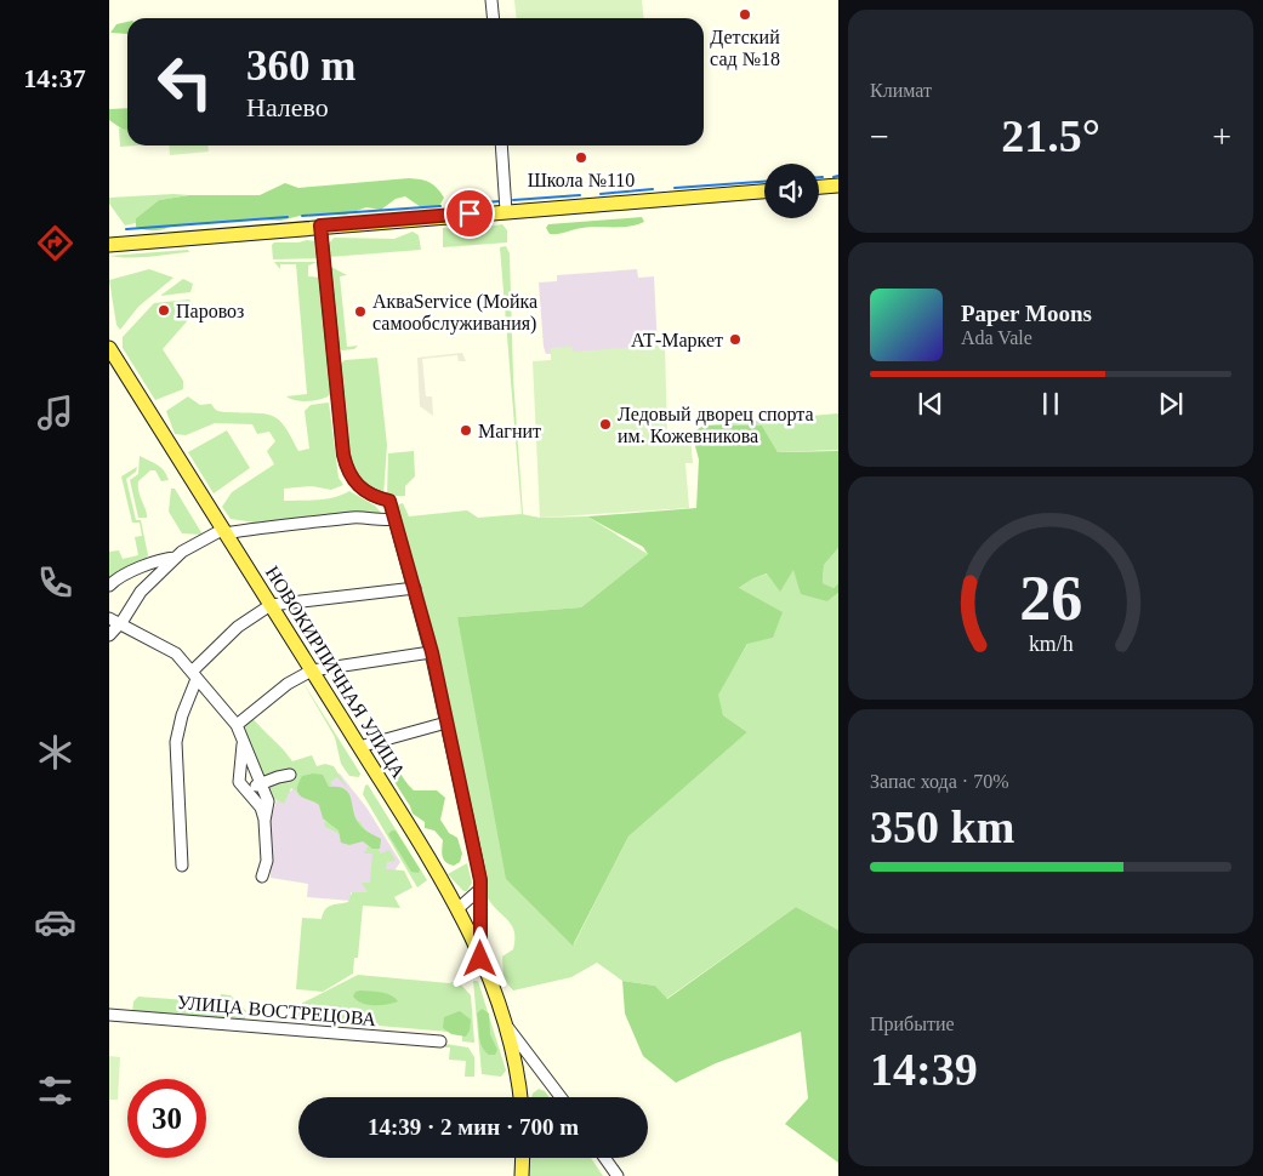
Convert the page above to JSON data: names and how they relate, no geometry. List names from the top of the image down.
{
  "streets": {
    "main road": ["НОВОКИРПИЧНАЯ УЛИЦА"],
    "street": ["УЛИЦА ВОСТРЕЦОВА"]
  },
  "places": [
    "Детский сад №18",
    "Школа №110",
    "Паровоз",
    "АкваService (Мойка самообслуживания)",
    "АТ-Маркет",
    "Ледовый дворец спорта им. Кожевникова",
    "Магнит"
  ],
  "page": {
    "tabs": "14:37",
    "tile": [
      "Климат",
      ["Запас хода · 70%", "350 km"],
      ["Прибытие", "14:39"]
    ],
    "turn": ["360 m", "Налево"],
    "heat": ["−", "21.5°", "+"],
    "song": ["Paper Moons", "Ada Vale"],
    "limit": "30",
    "trip": "14:39 · 2 мин · 700 m",
    "gauge": ["26", "km/h"]
  }
}
